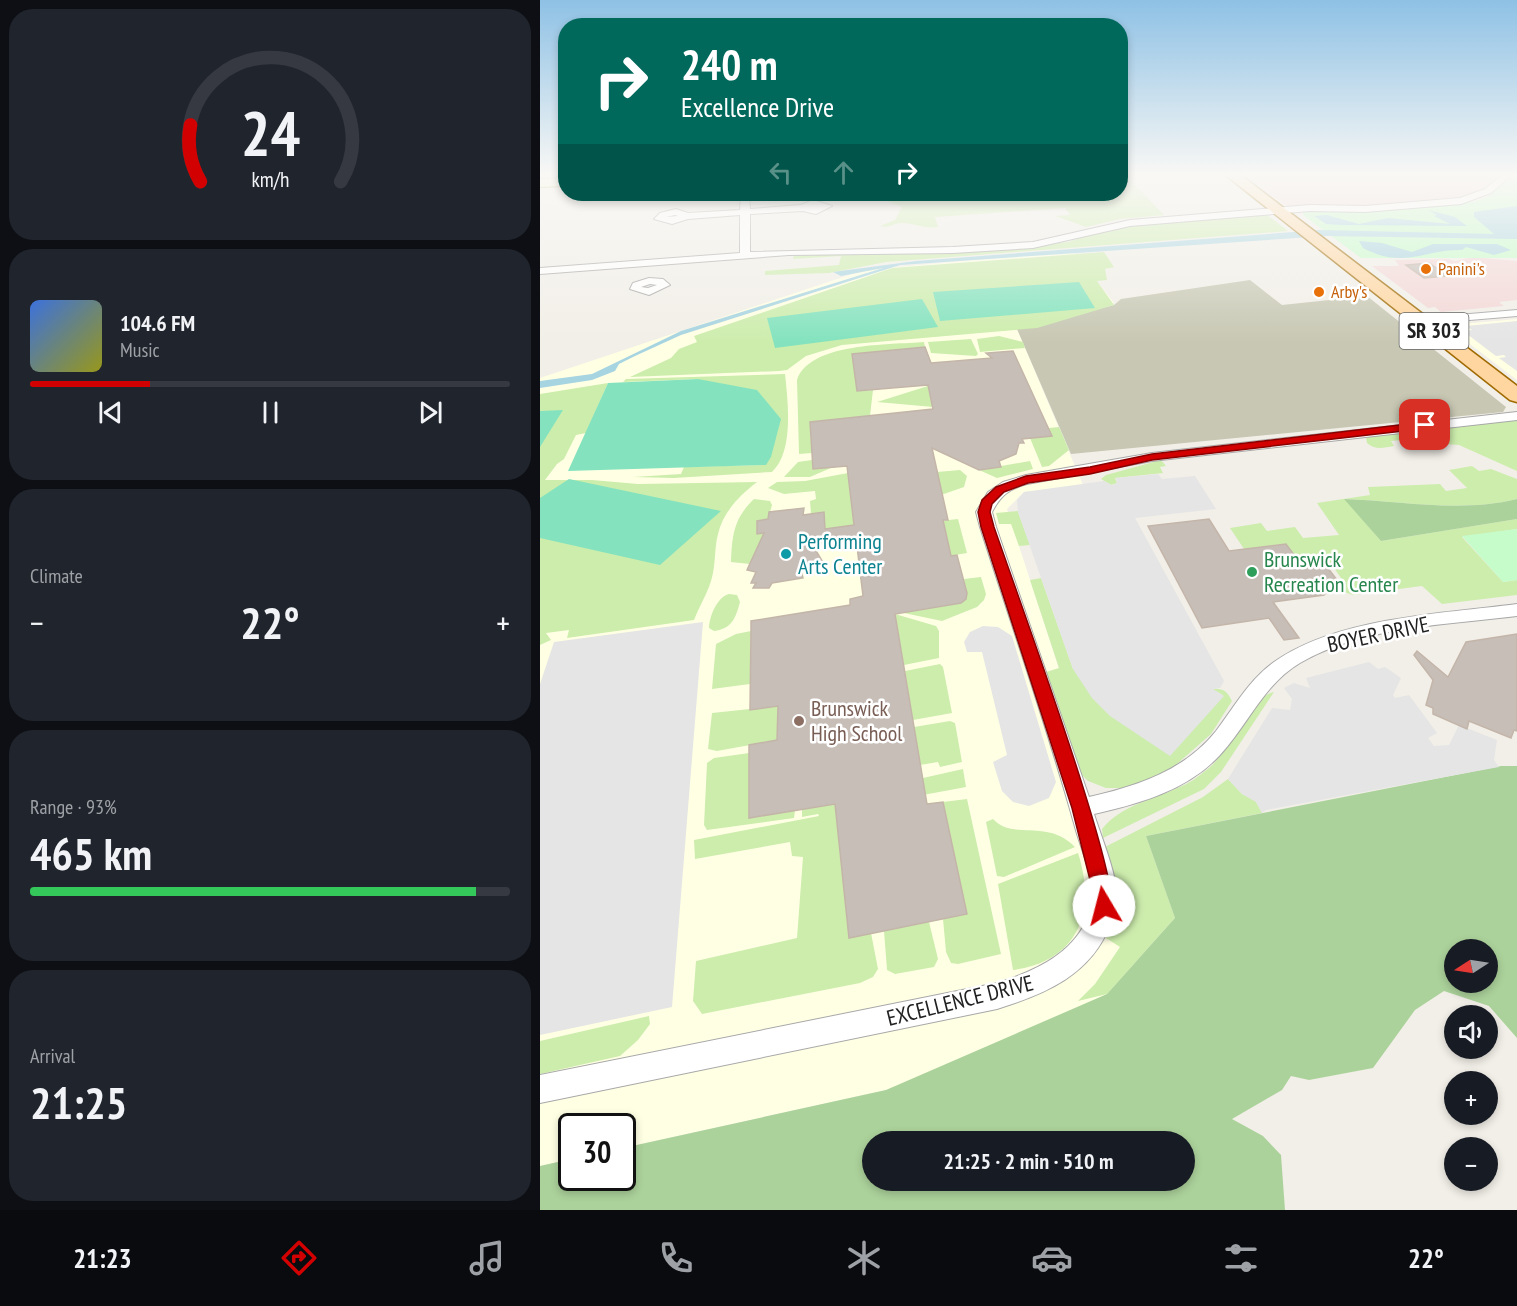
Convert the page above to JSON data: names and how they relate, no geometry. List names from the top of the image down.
{
  "streets": {
    "main road": ["SR 303"],
    "street": ["BOYER DRIVE", "EXCELLENCE DRIVE"]
  },
  "crossings": [
    ["BOYER DRIVE", "EXCELLENCE DRIVE"]
  ],
  "places": [
    "Panini's",
    "Arby's",
    "Performing Arts Center",
    "Brunswick Recreation Center",
    "Brunswick High School"
  ],
  "north": "left",
  "page": {
    "turn": ["240 m", "Excellence Drive"],
    "song": ["104.6 FM", "Music"],
    "tile": [
      "Climate",
      ["Range · 93%", "465 km"],
      ["Arrival", "21:25"]
    ],
    "heat": ["−", "22°", "+"],
    "map_buttons": ["+", "−"],
    "limit": "30",
    "trip": "21:25 · 2 min · 510 m",
    "tabs": ["21:23", "22°"],
    "gauge": ["24", "km/h"]
  }
}
